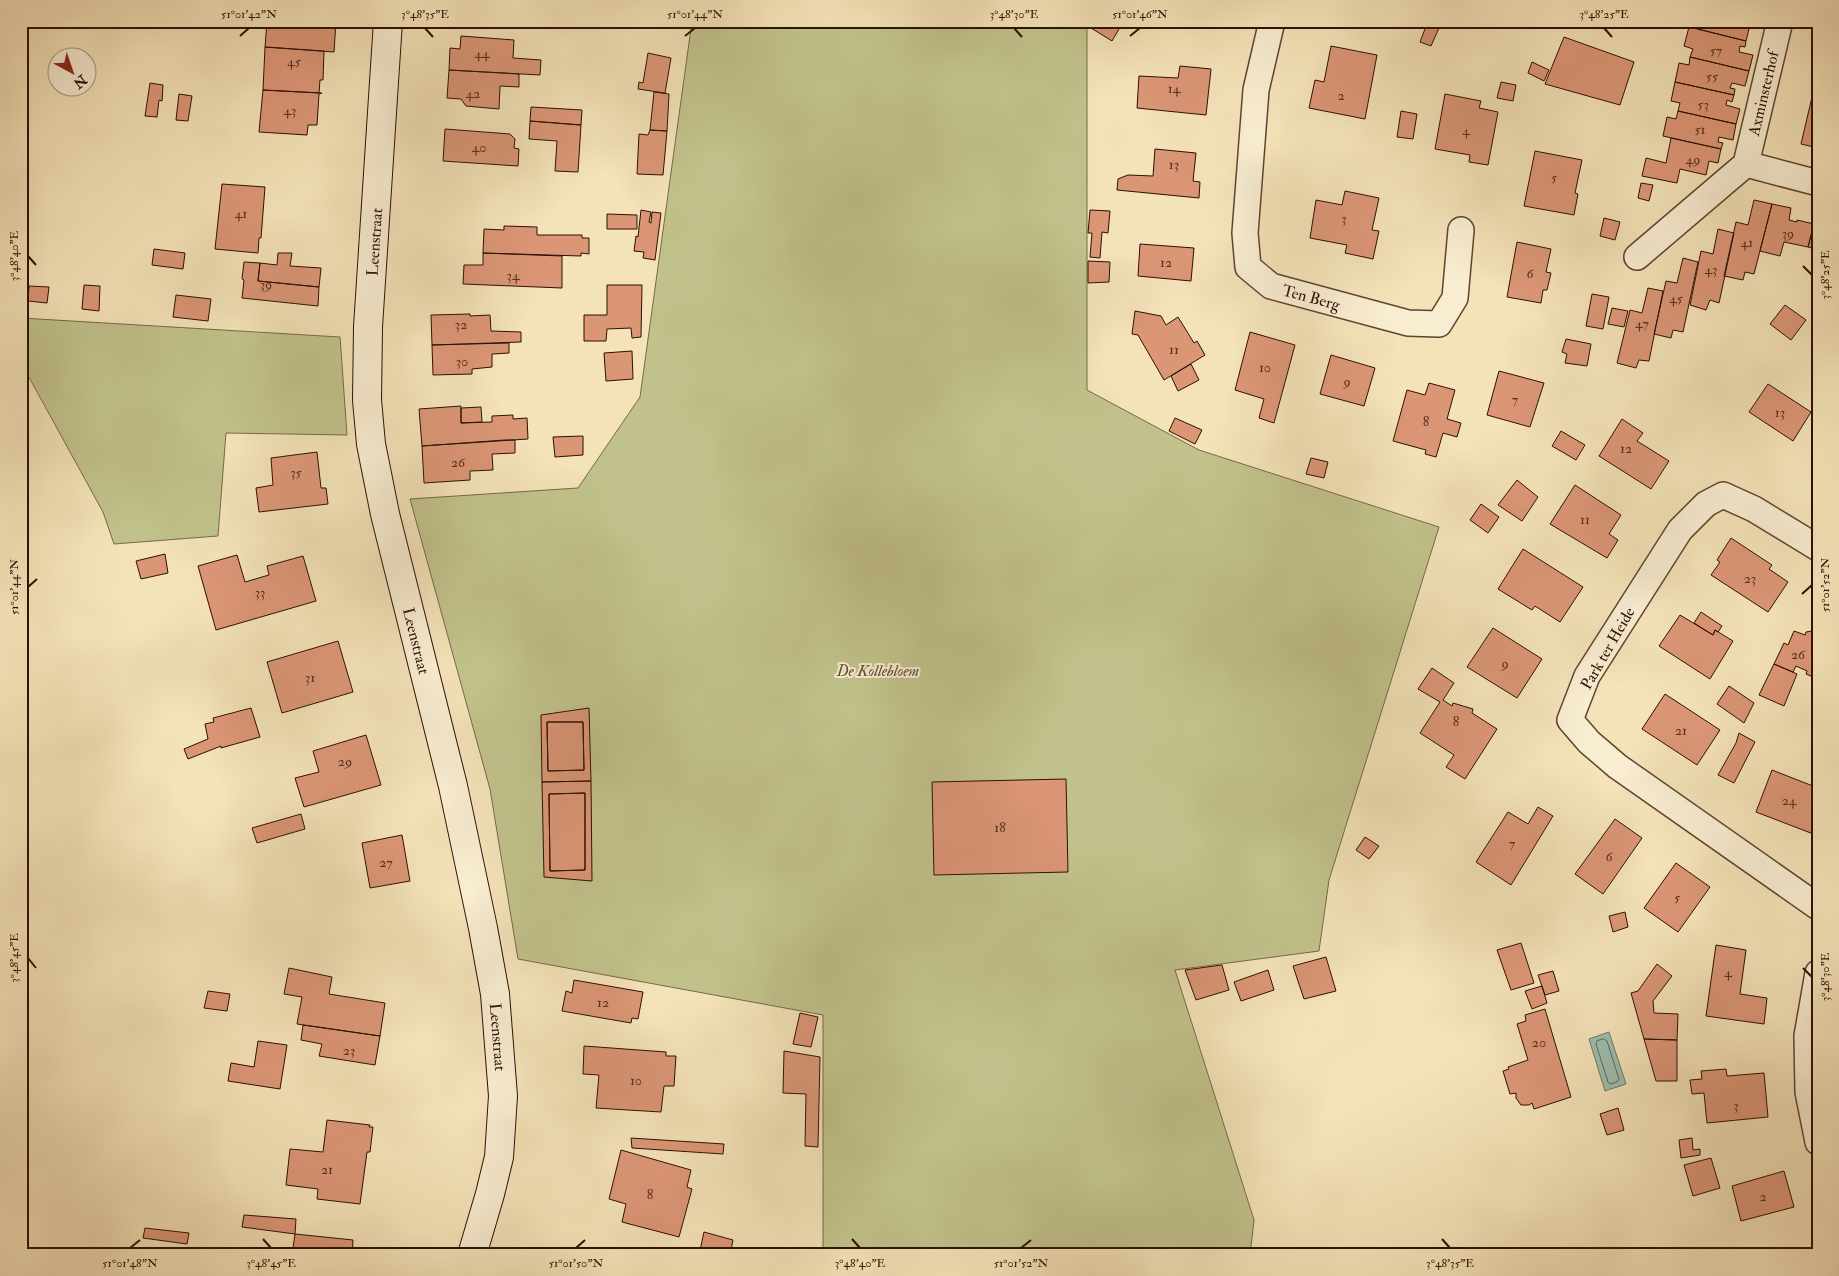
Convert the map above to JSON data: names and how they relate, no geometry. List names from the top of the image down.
{
  "streets": {
    "street": [
      "Axminsterhof",
      "Leenstraat",
      "Ten Berg",
      "Park ter Heide"
    ]
  },
  "parks": ["De Kollebloem"],
  "house_numbers": [
    "57",
    "44",
    "45",
    "55",
    "14",
    "42",
    "2",
    "53",
    "43",
    "51",
    "4",
    "40",
    "49",
    "13",
    "5",
    "41",
    "3",
    "39",
    "41",
    "12",
    "43",
    "6",
    "34",
    "39",
    "45",
    "47",
    "32",
    "11",
    "30",
    "10",
    "9",
    "7",
    "13",
    "8",
    "12",
    "26",
    "35",
    "11",
    "23",
    "33",
    "26",
    "9",
    "31",
    "8",
    "21",
    "29",
    "24",
    "18",
    "7",
    "6",
    "27",
    "5",
    "4",
    "12",
    "20",
    "23",
    "10",
    "3",
    "21",
    "8",
    "2"
  ],
  "north": "bottom right",
  "coordinates": [
    "51°01'42\"N",
    "3°48'35\"E",
    "51°01'44\"N",
    "3°48'30\"E",
    "51°01'46\"N",
    "3°48'25\"E",
    "3°48'40\"E",
    "51°01'52\"N",
    "3°48'45\"E",
    "51°01'48\"N",
    "51°01'50\"N"
  ]
}
